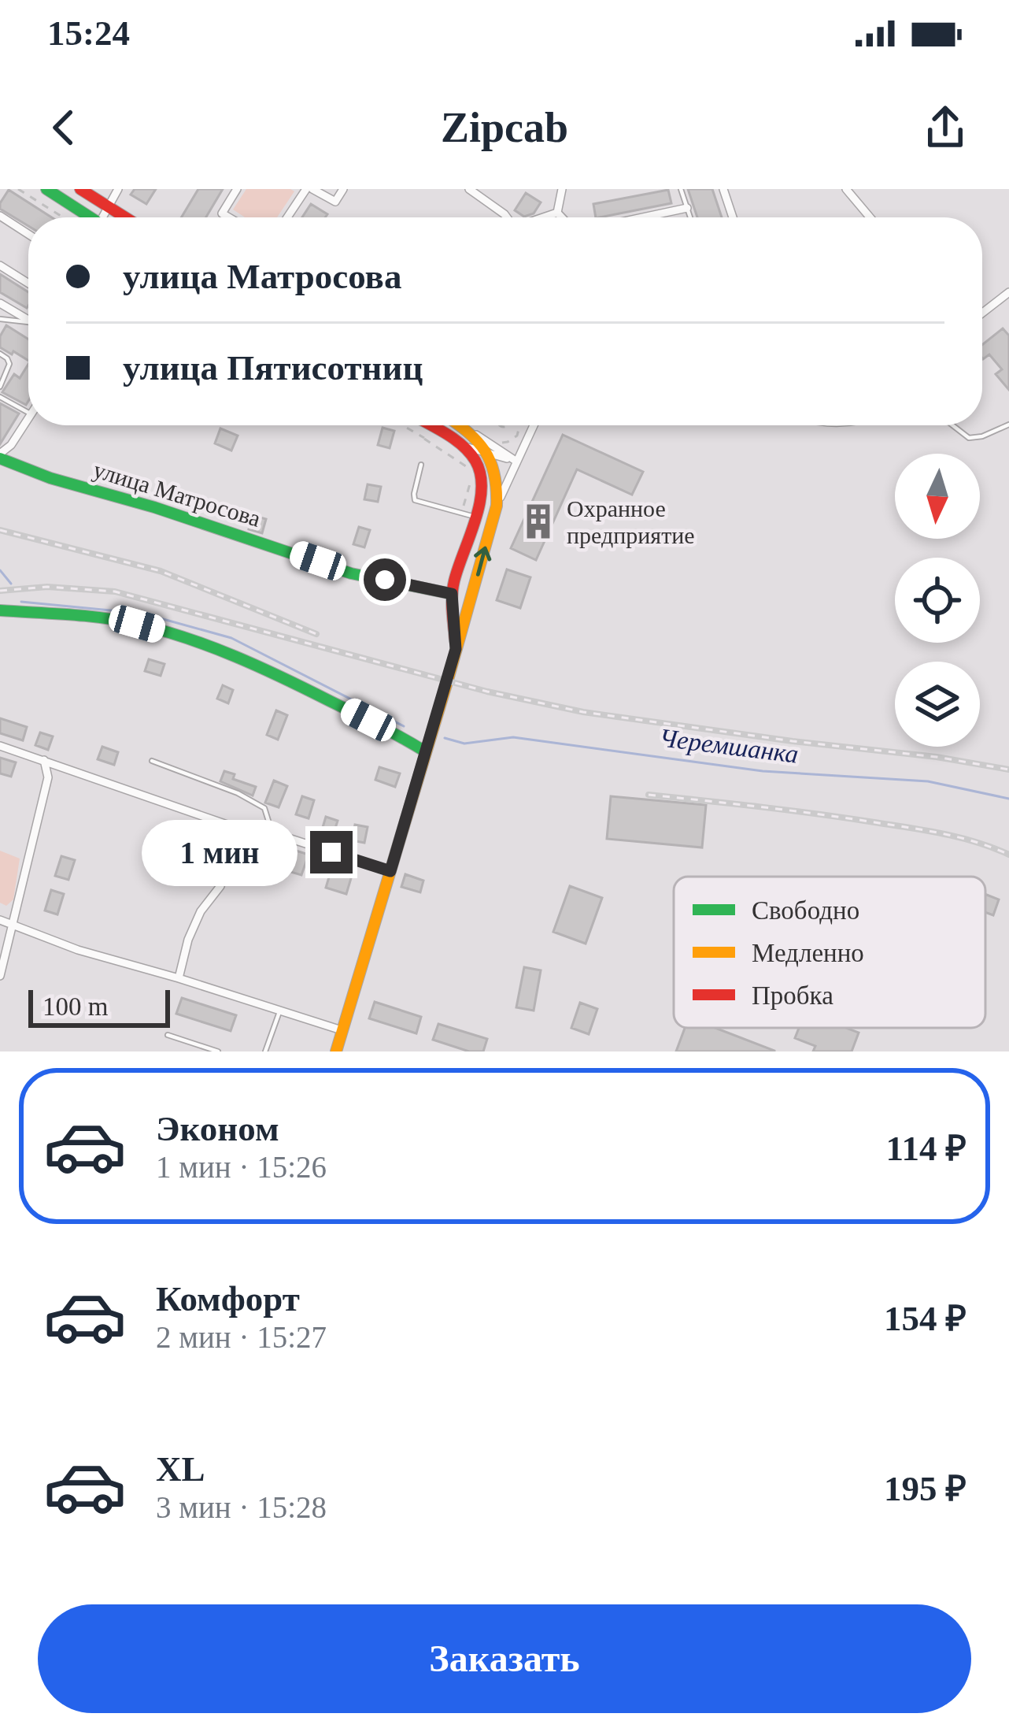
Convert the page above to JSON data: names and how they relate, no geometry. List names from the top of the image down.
{
  "streets": {
    "main road": ["улица Матросова"]
  },
  "water": ["Черемшанка"],
  "places": {
    "building": ["Охранное предприятие"]
  },
  "legend": ["Свободно", "Медленно", "Пробка"],
  "scale_bar": "100 m",
  "north": "bottom",
  "page": {
    "status": "15:24",
    "header": "Zipcab",
    "banner": ["улица Матросова", "улица Пятисотниц"],
    "bubble": "1 мин",
    "scale": "100 m",
    "list": [
      {
        "name": "Эконом",
        "note": "1 мин · 15:26",
        "value": "114 ₽"
      },
      {
        "name": "Комфорт",
        "note": "2 мин · 15:27",
        "value": "154 ₽"
      },
      {
        "name": "XL",
        "note": "3 мин · 15:28",
        "value": "195 ₽"
      }
    ],
    "buttons": "Заказать"
  }
}
